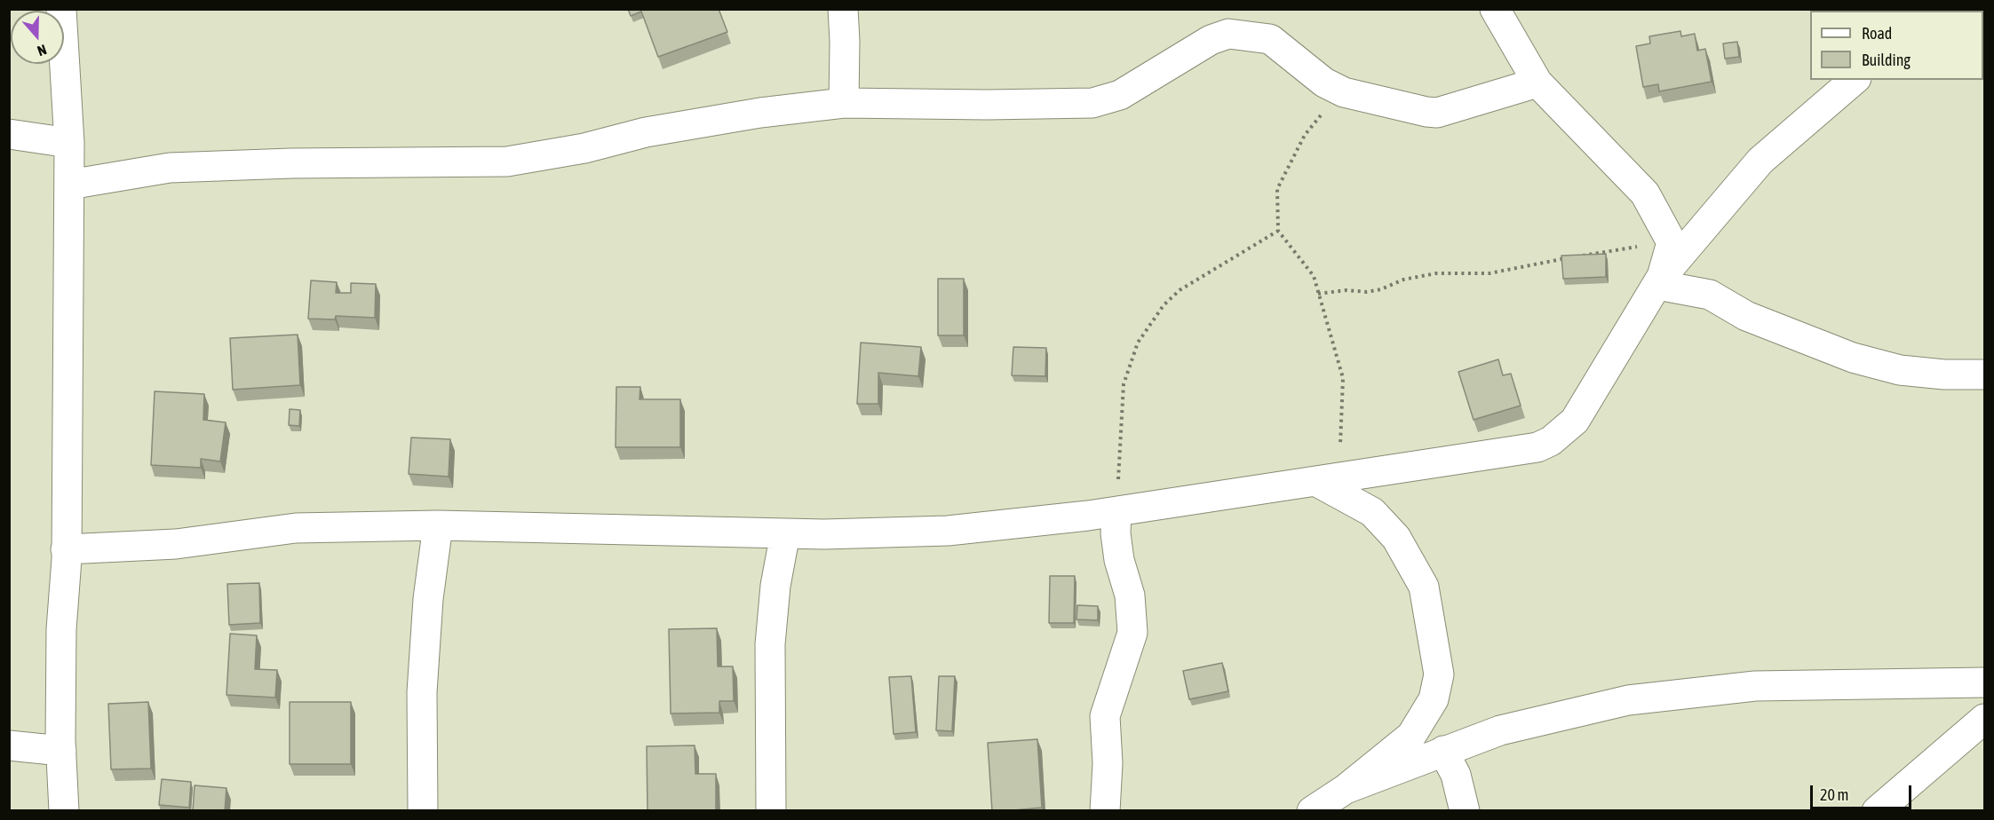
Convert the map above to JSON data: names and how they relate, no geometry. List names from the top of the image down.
{
  "legend": ["Road", "Building"],
  "scale_bar": "20 m",
  "north": "bottom"
}
